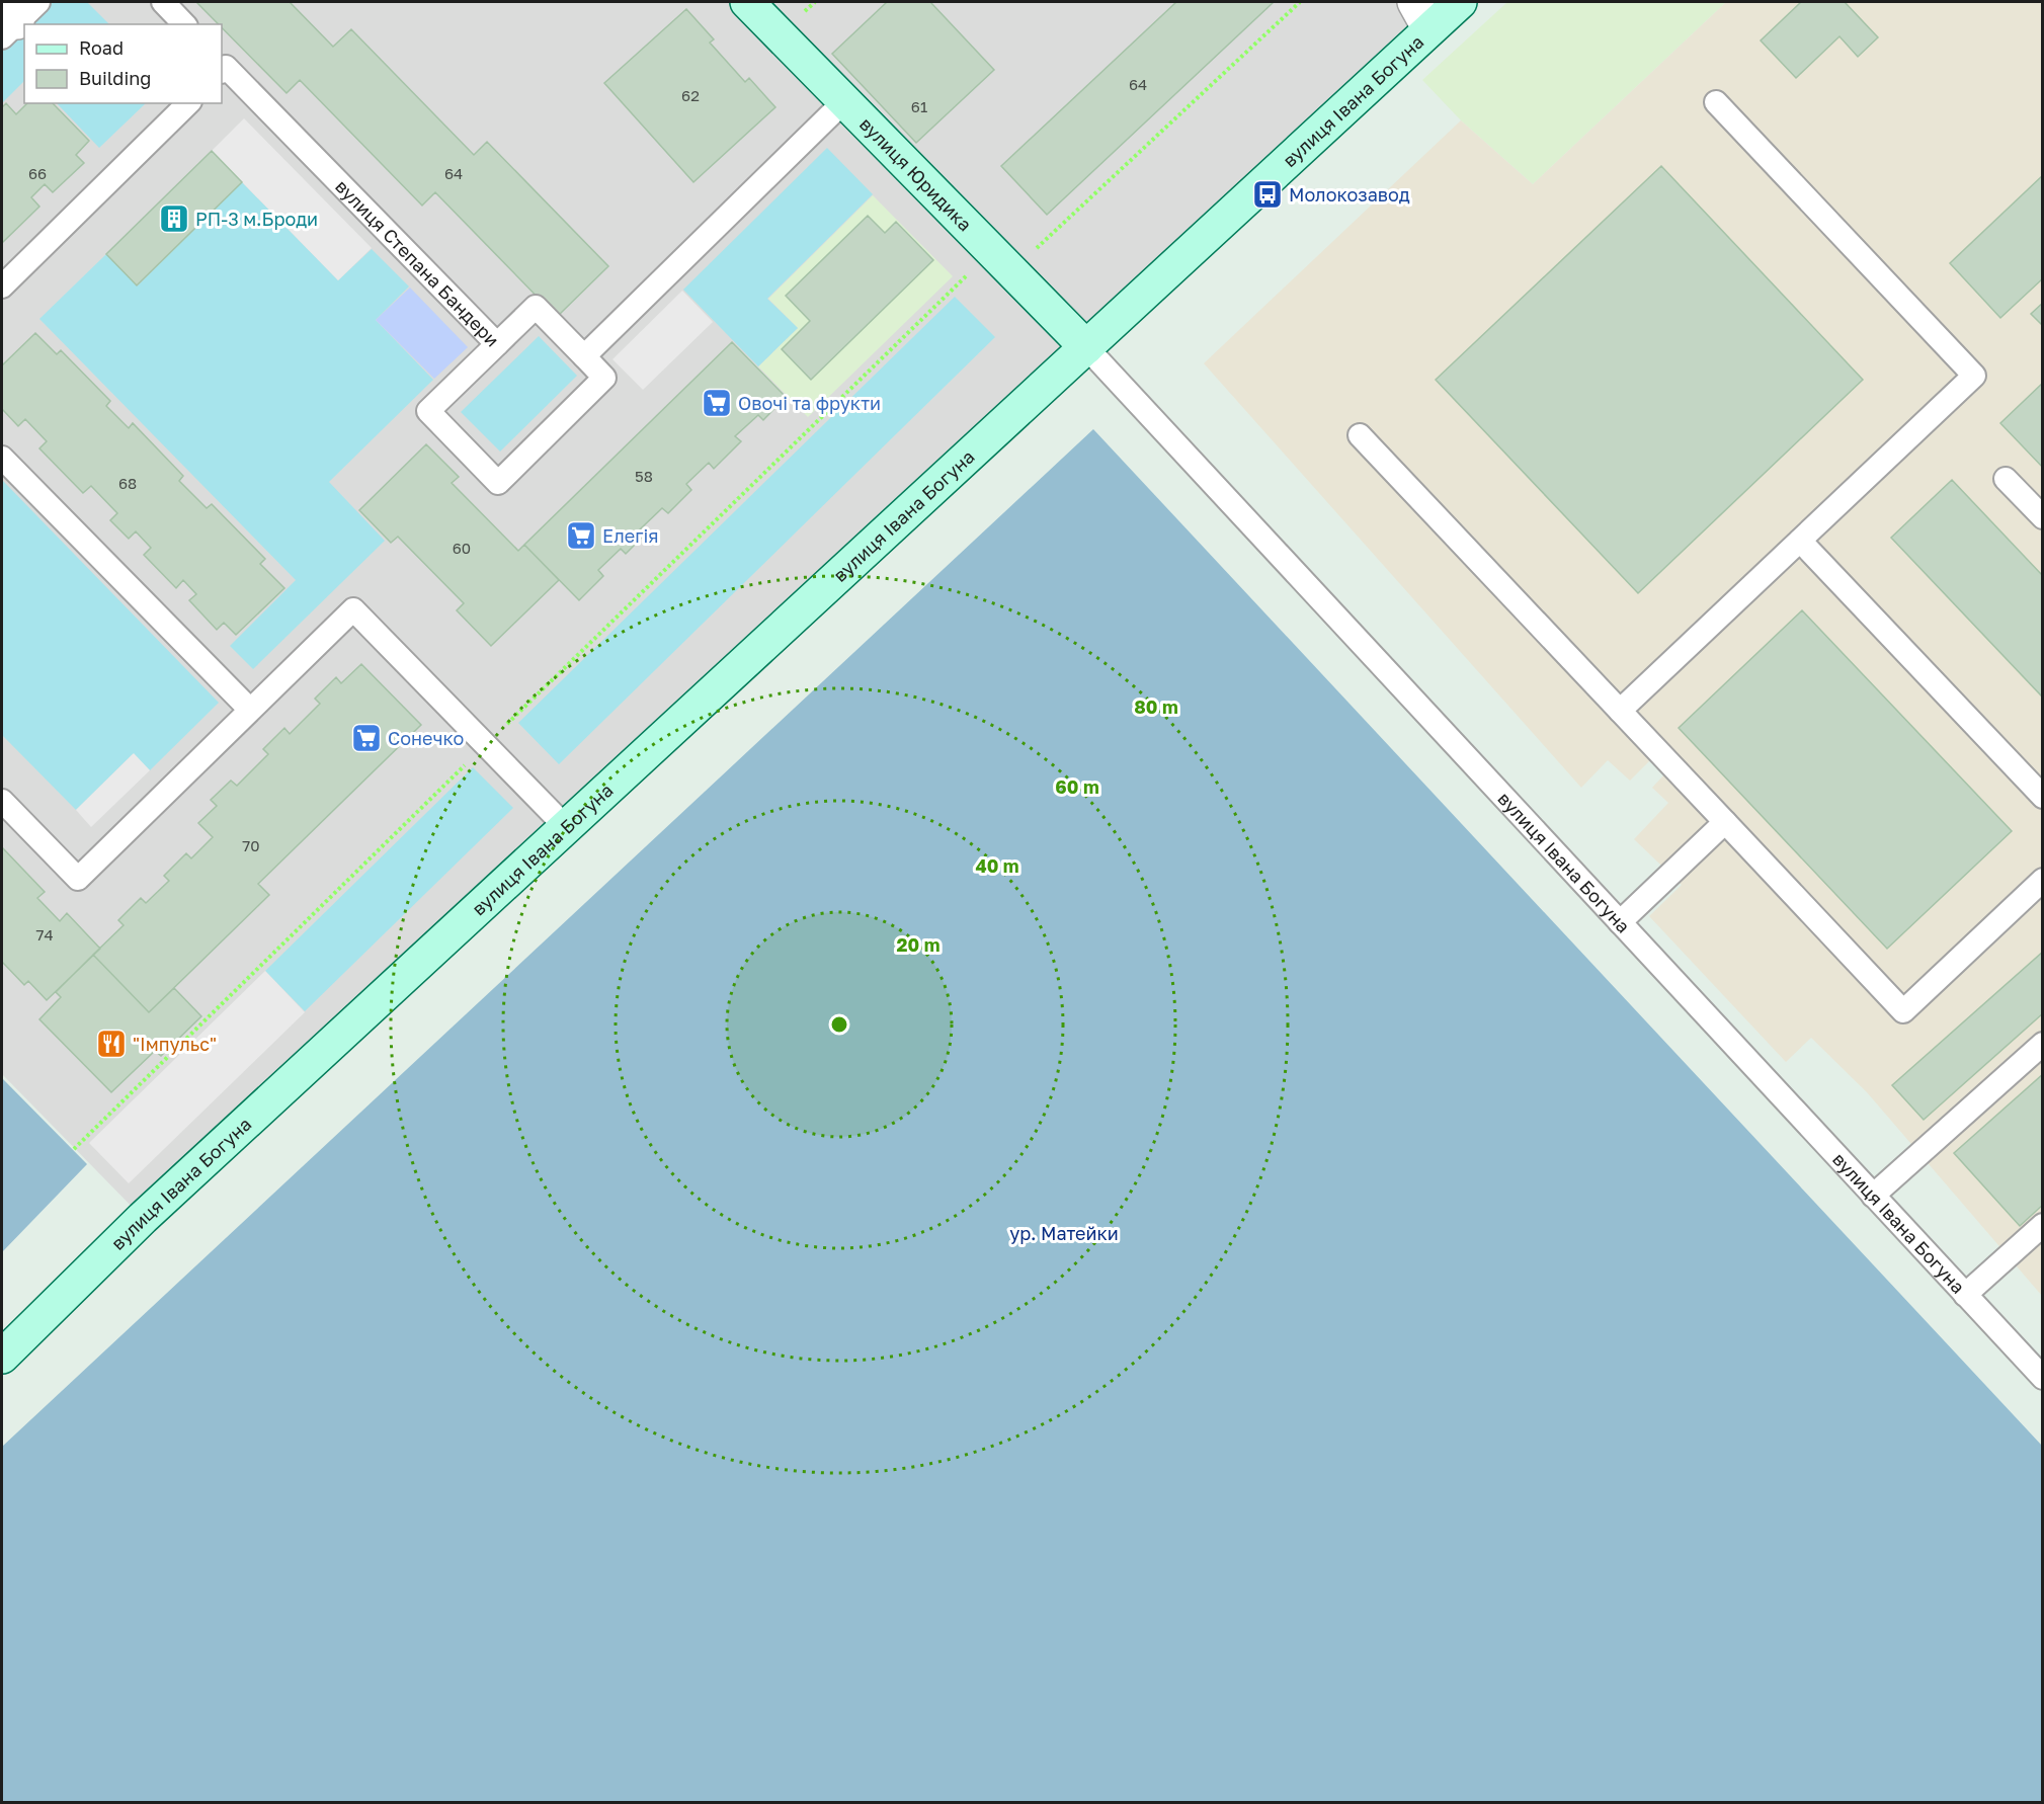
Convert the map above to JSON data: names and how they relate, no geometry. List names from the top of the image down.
{
  "streets": {
    "main road": ["вулиця Івана Богуна", "вулиця Юридика"],
    "lane": ["вулиця Степана Бандери"]
  },
  "crossings": [
    ["вулиця Івана Богуна", "вулиця Юридика"]
  ],
  "parks": ["ур. Матейки"],
  "places": {
    "bus stop": ["Молокозавод"],
    "building": ["РП-3 м.Броди"],
    "supermarket": ["Овочі та фрукти", "Елегія", "Сонечко"],
    "restaurant": ["\"Імпульс\""]
  },
  "house_numbers": [
    "64",
    "62",
    "61",
    "66",
    "64",
    "58",
    "68",
    "60",
    "70",
    "74"
  ],
  "legend": ["Road", "Building"],
  "rings": [
    "80 m",
    "60 m",
    "40 m",
    "20 m"
  ]
}
